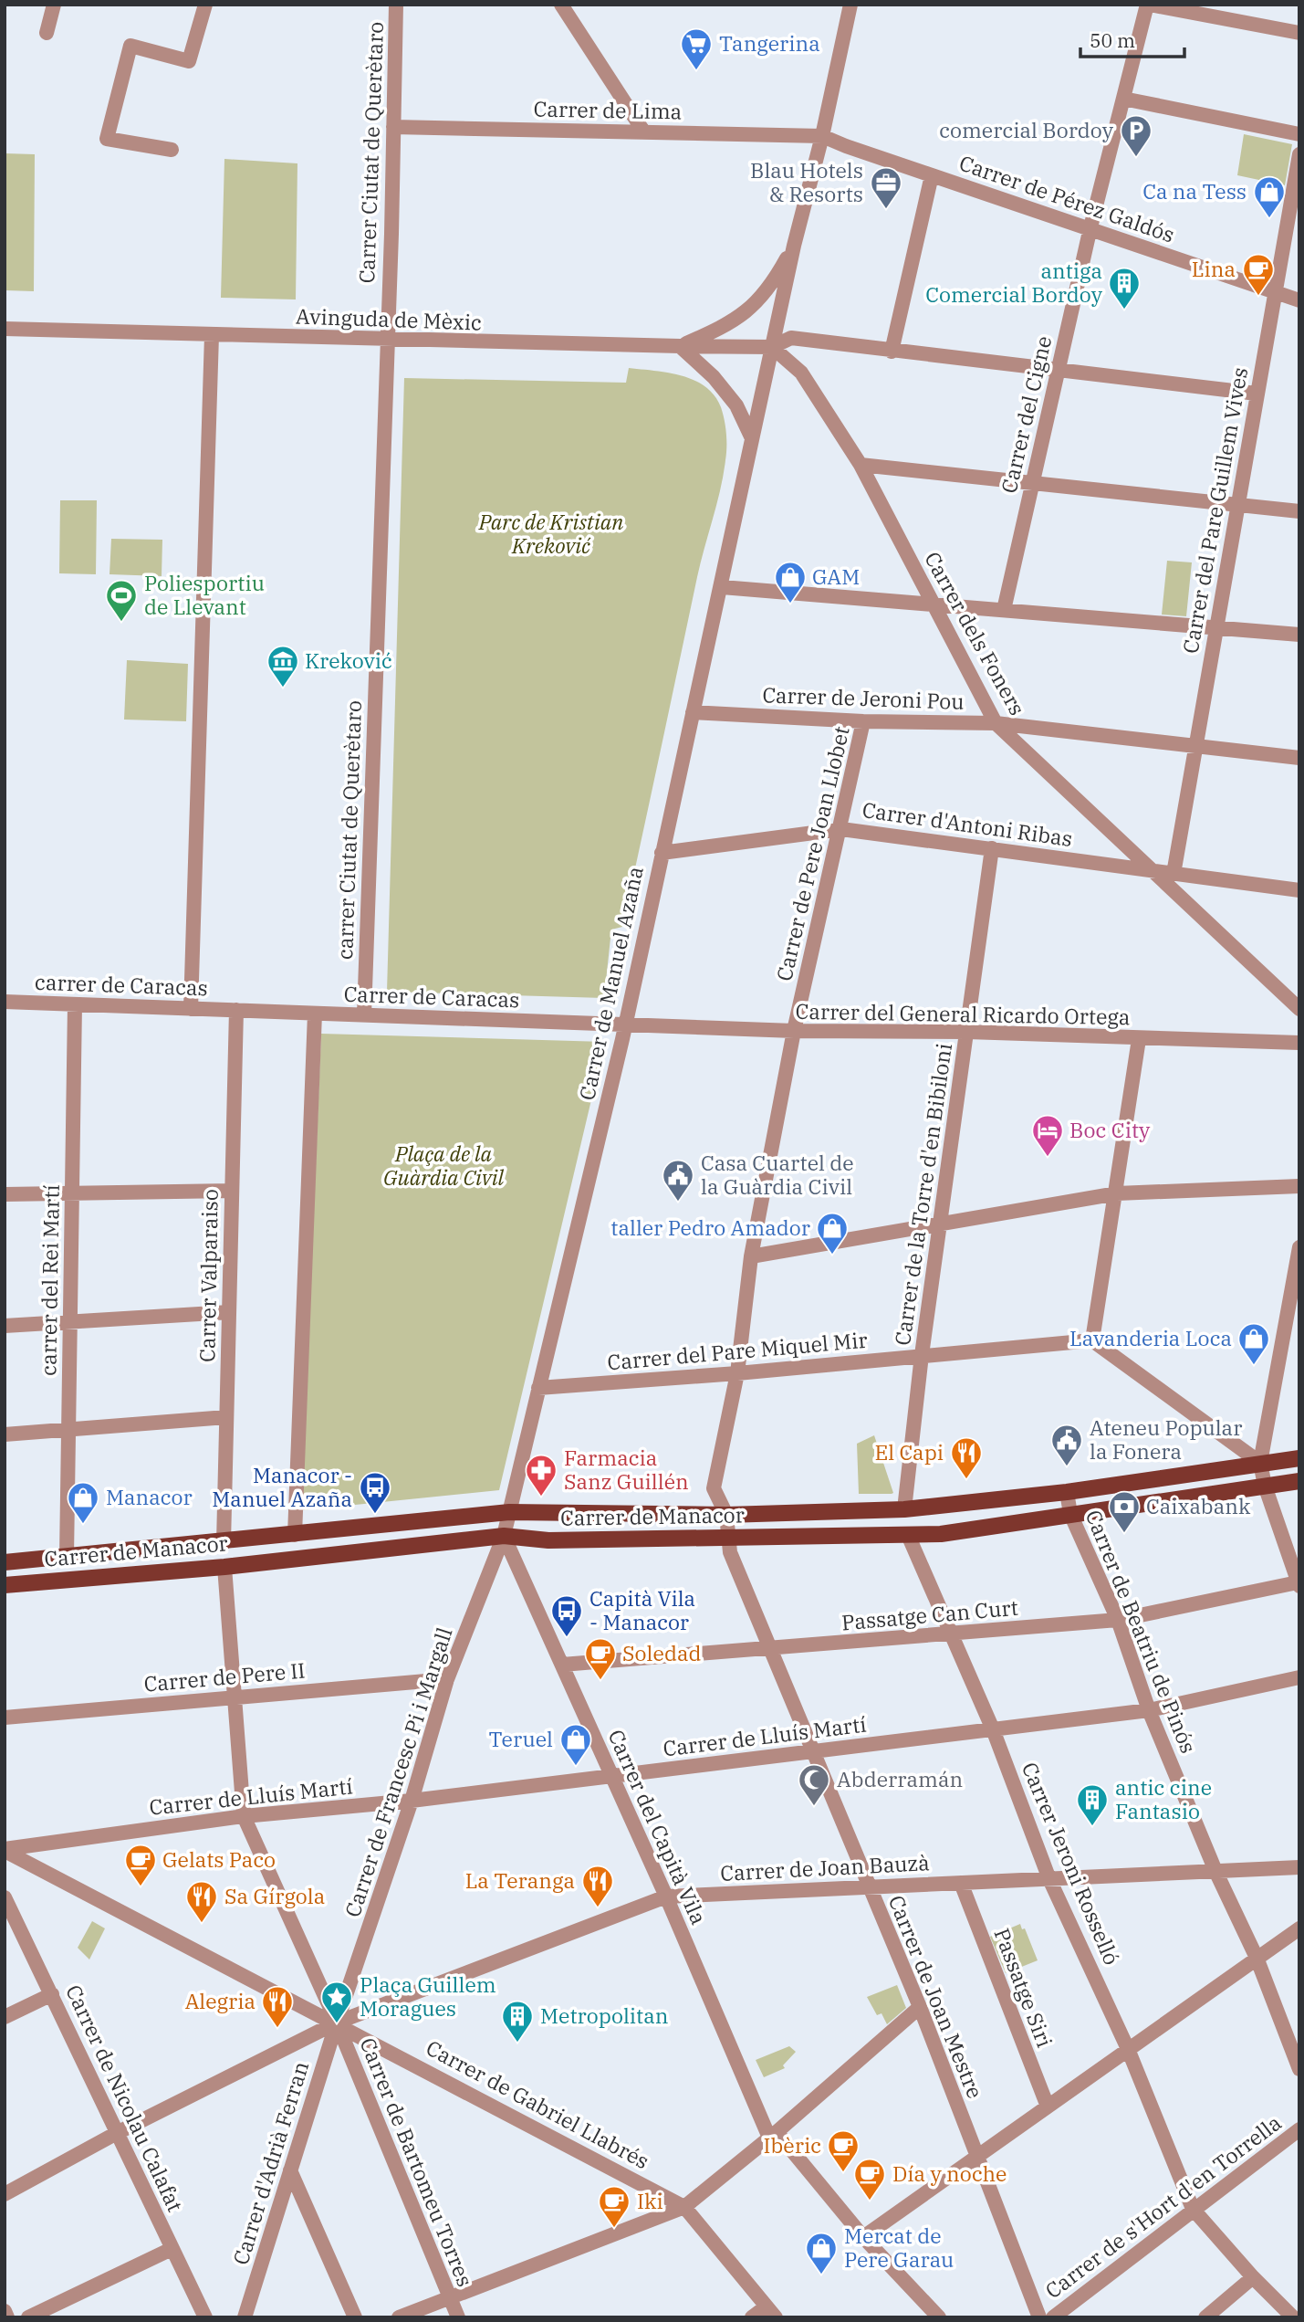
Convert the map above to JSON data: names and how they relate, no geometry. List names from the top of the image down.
{
  "streets": {
    "main road": ["Carrer de Manacor"],
    "street": [
      "Carrer de Lima",
      "Carrer Ciutat de Querètaro",
      "Carrer de Pérez Galdós",
      "Avinguda de Mèxic",
      "Carrer del Cigne",
      "Carrer del Pare Guillem Vives",
      "Carrer dels Foners",
      "Carrer de Jeroni Pou",
      "Carrer d'Antoni Ribas",
      "carrer Ciutat de Querètaro",
      "Carrer de Pere Joan Llobet",
      "Carrer de Manuel Azaña",
      "carrer de Caracas",
      "Carrer de Caracas",
      "Carrer del General Ricardo Ortega",
      "Carrer de la Torre d'en Bibiloni",
      "Carrer Valparaiso",
      "carrer del Rei Martí",
      "Carrer del Pare Miquel Mir",
      "Passatge Can Curt",
      "Carrer de Beatriu de Pinós",
      "Carrer de Pere II",
      "Carrer de Lluís Martí",
      "Carrer de Francesc Pi i Margall",
      "Carrer del Capità Vila",
      "Carrer Jeroni Rosselló",
      "Carrer de Joan Bauzà",
      "Passatge Siri",
      "Carrer de Joan Mestre",
      "Carrer de Nicolau Calafat",
      "Carrer de Gabriel Llabrés",
      "Carrer de Bartomeu Torres",
      "Carrer d'Adrià Ferran",
      "Carrer de s'Hort d'en Torrella"
    ]
  },
  "crossings": [
    ["Carrer de Lima", "Carrer Ciutat de Querètaro"],
    ["Carrer de Lima", "Carrer de Pérez Galdós"],
    ["Carrer de Lima", "Carrer de Manuel Azaña"],
    ["Carrer Ciutat de Querètaro", "Avinguda de Mèxic"],
    ["Carrer Ciutat de Querètaro", "carrer Ciutat de Querètaro"],
    ["Carrer de Pérez Galdós", "Carrer del Cigne"],
    ["Carrer de Pérez Galdós", "Carrer del Pare Guillem Vives"],
    ["Carrer de Pérez Galdós", "Carrer de Manuel Azaña"],
    ["Avinguda de Mèxic", "Carrer del Cigne"],
    ["Avinguda de Mèxic", "Carrer del Pare Guillem Vives"],
    ["Avinguda de Mèxic", "Carrer dels Foners"],
    ["Avinguda de Mèxic", "carrer Ciutat de Querètaro"],
    ["Avinguda de Mèxic", "Carrer de Manuel Azaña"],
    ["Carrer del Pare Guillem Vives", "Carrer de Jeroni Pou"],
    ["Carrer dels Foners", "Carrer de Jeroni Pou"],
    ["Carrer dels Foners", "Carrer d'Antoni Ribas"],
    ["Carrer dels Foners", "Carrer de Manuel Azaña"],
    ["Carrer de Jeroni Pou", "Carrer de Pere Joan Llobet"],
    ["Carrer de Jeroni Pou", "Carrer de Manuel Azaña"],
    ["Carrer d'Antoni Ribas", "Carrer de Pere Joan Llobet"],
    ["Carrer d'Antoni Ribas", "Carrer de Manuel Azaña"],
    ["Carrer d'Antoni Ribas", "Carrer de la Torre d'en Bibiloni"],
    ["carrer Ciutat de Querètaro", "Carrer de Caracas"],
    ["Carrer de Pere Joan Llobet", "Carrer del General Ricardo Ortega"],
    ["Carrer de Pere Joan Llobet", "Carrer del Pare Miquel Mir"],
    ["Carrer de Pere Joan Llobet", "Carrer de Manacor"],
    ["Carrer de Pere Joan Llobet", "Carrer de Joan Mestre"],
    ["Carrer de Manuel Azaña", "Carrer de Caracas"],
    ["Carrer de Manuel Azaña", "Carrer del General Ricardo Ortega"],
    ["Carrer de Manuel Azaña", "Carrer del Pare Miquel Mir"],
    ["Carrer de Manuel Azaña", "Carrer de Manacor"],
    ["Carrer de Manuel Azaña", "Carrer de Francesc Pi i Margall"],
    ["Carrer de Manuel Azaña", "Carrer del Capità Vila"],
    ["carrer de Caracas", "Carrer de Caracas"],
    ["carrer de Caracas", "Carrer Valparaiso"],
    ["carrer de Caracas", "carrer del Rei Martí"],
    ["Carrer de Caracas", "Carrer del General Ricardo Ortega"],
    ["Carrer de Caracas", "Carrer Valparaiso"],
    ["Carrer del General Ricardo Ortega", "Carrer de la Torre d'en Bibiloni"],
    ["Carrer de la Torre d'en Bibiloni", "Carrer del Pare Miquel Mir"],
    ["Carrer de la Torre d'en Bibiloni", "Carrer de Manacor"],
    ["Carrer Valparaiso", "Carrer de Manacor"],
    ["carrer del Rei Martí", "Carrer de Manacor"],
    ["Carrer de Manacor", "Carrer de Beatriu de Pinós"],
    ["Carrer de Manacor", "Carrer de Francesc Pi i Margall"],
    ["Carrer de Manacor", "Carrer del Capità Vila"],
    ["Carrer de Manacor", "Carrer Jeroni Rosselló"],
    ["Carrer de Manacor", "Carrer de Joan Mestre"],
    ["Carrer de Manacor", "Carrer de Bartomeu Torres"],
    ["Passatge Can Curt", "Carrer de Beatriu de Pinós"],
    ["Passatge Can Curt", "Carrer del Capità Vila"],
    ["Passatge Can Curt", "Carrer Jeroni Rosselló"],
    ["Passatge Can Curt", "Carrer de Joan Mestre"],
    ["Carrer de Beatriu de Pinós", "Carrer de Lluís Martí"],
    ["Carrer de Beatriu de Pinós", "Carrer de Joan Bauzà"],
    ["Carrer de Pere II", "Carrer de Francesc Pi i Margall"],
    ["Carrer de Pere II", "Carrer de Bartomeu Torres"],
    ["Carrer de Lluís Martí", "Carrer de Francesc Pi i Margall"],
    ["Carrer de Lluís Martí", "Carrer del Capità Vila"],
    ["Carrer de Lluís Martí", "Carrer Jeroni Rosselló"],
    ["Carrer de Lluís Martí", "Carrer de Joan Mestre"],
    ["Carrer de Lluís Martí", "Carrer de Gabriel Llabrés"],
    ["Carrer de Lluís Martí", "Carrer de Bartomeu Torres"],
    ["Carrer de Francesc Pi i Margall", "Carrer del Capità Vila"],
    ["Carrer de Francesc Pi i Margall", "Carrer de Joan Bauzà"],
    ["Carrer de Francesc Pi i Margall", "Carrer de Gabriel Llabrés"],
    ["Carrer de Francesc Pi i Margall", "Carrer de Bartomeu Torres"],
    ["Carrer de Francesc Pi i Margall", "Carrer d'Adrià Ferran"],
    ["Carrer del Capità Vila", "Carrer de Joan Bauzà"],
    ["Carrer Jeroni Rosselló", "Carrer de Joan Bauzà"],
    ["Carrer Jeroni Rosselló", "Carrer de s'Hort d'en Torrella"],
    ["Carrer de Joan Bauzà", "Passatge Siri"],
    ["Carrer de Joan Bauzà", "Carrer de Joan Mestre"],
    ["Carrer de Joan Bauzà", "Carrer de Nicolau Calafat"],
    ["Carrer de Joan Bauzà", "Carrer de Gabriel Llabrés"],
    ["Carrer de Joan Bauzà", "Carrer de Bartomeu Torres"],
    ["Carrer de Joan Bauzà", "Carrer d'Adrià Ferran"],
    ["Carrer de Gabriel Llabrés", "Carrer de Bartomeu Torres"],
    ["Carrer de Gabriel Llabrés", "Carrer d'Adrià Ferran"],
    ["Carrer de Bartomeu Torres", "Carrer d'Adrià Ferran"]
  ],
  "parks": ["Parc de Kristian Kreković", "Plaça de la Guàrdia Civil"],
  "places": {
    "supermarket": ["Tangerina"],
    "parking": ["comercial Bordoy"],
    "office": ["Blau Hotels & Resorts"],
    "shop": [
      "Ca na Tess",
      "GAM",
      "taller Pedro Amador",
      "Lavanderia Loca",
      "Manacor",
      "Teruel",
      "Mercat de Pere Garau"
    ],
    "cafe": [
      "Lina",
      "Soledad",
      "Gelats Paco",
      "Ibèric",
      "Día y noche",
      "Iki"
    ],
    "building": ["antiga Comercial Bordoy", "antic cine Fantasio", "Metropolitan"],
    "sports": ["Poliesportiu de Llevant"],
    "museum": ["Kreković"],
    "hotel": ["Boc City"],
    "public building": ["Casa Cuartel de la Guàrdia Civil", "Ateneu Popular la Fonera"],
    "restaurant": [
      "El Capi",
      "La Teranga",
      "Sa Gírgola",
      "Alegria"
    ],
    "pharmacy": ["Farmacia Sanz Guillén"],
    "bus stop": ["Manacor - Manuel Azaña", "Capità Vila - Manacor"],
    "bank": ["Caixabank"],
    "mosque": ["Abderramán"],
    "place": ["Plaça Guillem Moragues"]
  },
  "scale_bar": "50 m"
}
